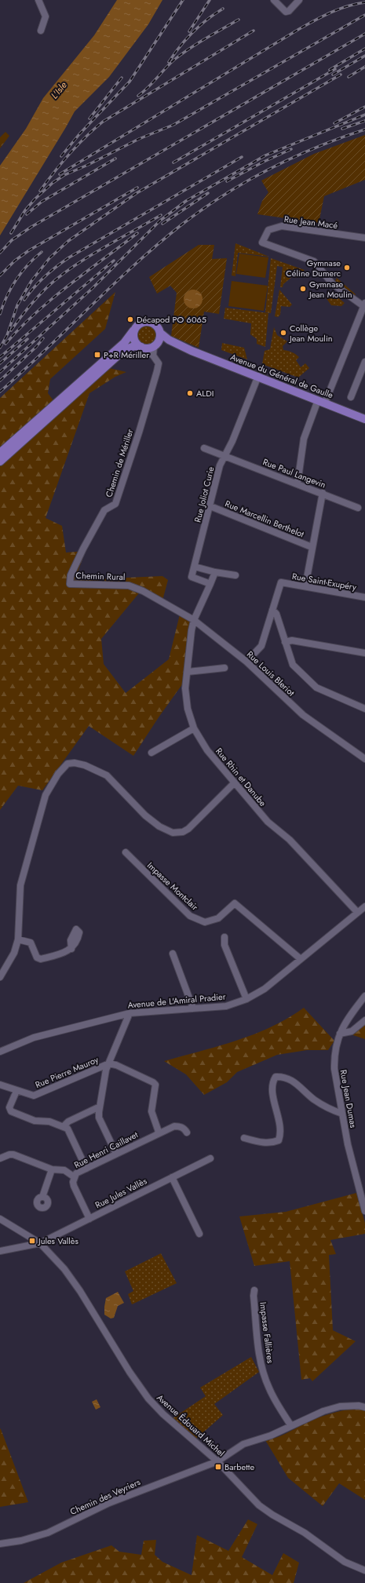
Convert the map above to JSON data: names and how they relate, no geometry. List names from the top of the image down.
{
  "streets": {
    "main road": ["Avenue du Général de Gaulle"],
    "street": [
      "Rue Jean Macé",
      "Chemin de Mériller",
      "Rue Paul Langevin",
      "Rue Joliot Curie",
      "Rue Marcellin Berthelot",
      "Chemin Rural",
      "Rue Saint-Exupéry",
      "Rue Louis Bleriot",
      "Rue Rhin et Danube",
      "Impasse Montclair",
      "Avenue de L'Amiral Pradier",
      "Rue Pierre Mauroy",
      "Rue Jean Dumas",
      "Rue Henri Caillavet",
      "Rue Jules Vallès",
      "Impasse Fallières",
      "Avenue Édouard Michel",
      "Chemin des Veyriers"
    ]
  },
  "crossings": [
    ["Avenue du Général de Gaulle", "Rue Joliot Curie"],
    ["Chemin de Mériller", "Chemin Rural"],
    ["Rue Paul Langevin", "Rue Joliot Curie"],
    ["Rue Joliot Curie", "Rue Marcellin Berthelot"],
    ["Chemin Rural", "Rue Louis Bleriot"],
    ["Rue Louis Bleriot", "Rue Rhin et Danube"],
    ["Rue Rhin et Danube", "Avenue de L'Amiral Pradier"],
    ["Impasse Montclair", "Avenue de L'Amiral Pradier"],
    ["Rue Pierre Mauroy", "Rue Henri Caillavet"],
    ["Rue Henri Caillavet", "Rue Jules Vallès"],
    ["Rue Jules Vallès", "Avenue Édouard Michel"],
    ["Impasse Fallières", "Chemin des Veyriers"],
    ["Avenue Édouard Michel", "Chemin des Veyriers"]
  ],
  "water": ["L'Isle"],
  "places": {
    "other": [
      "Gymnase Céline Dumerc",
      "Gymnase Jean Moulin",
      "Décapod PO 6065",
      "Collège Jean Moulin",
      "ALDI"
    ],
    "transit": ["P+R Mériller", "Jules Vallès", "Barbette"]
  }
}
